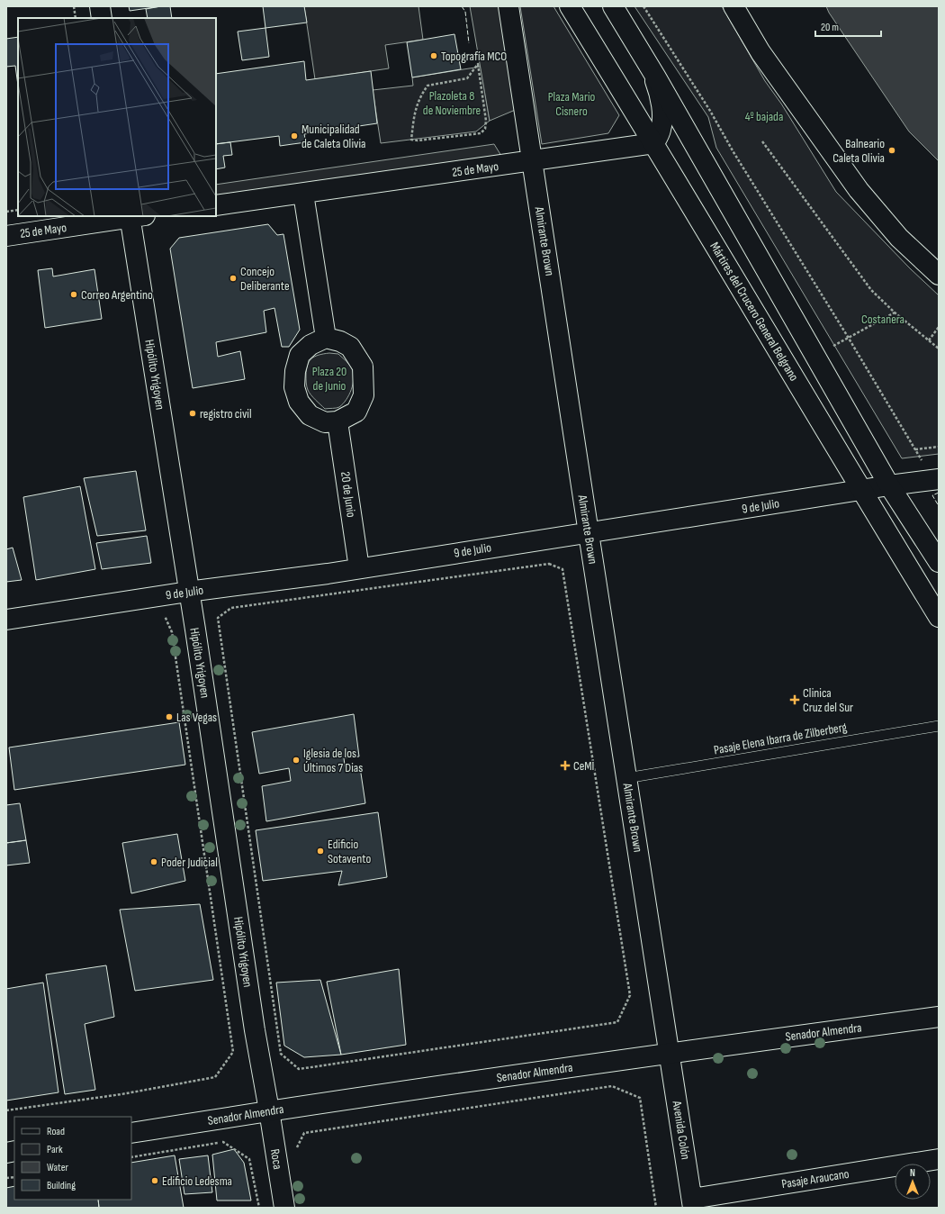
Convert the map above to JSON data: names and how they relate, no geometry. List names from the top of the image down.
{
  "streets": {
    "street": [
      "25 de Mayo",
      "Almirante Brown",
      "Mártires del Crucero General Belgrano",
      "Hipólito Yrigoyen",
      "20 de Junio",
      "9 de Julio",
      "Senador Almendra",
      "Avenida Colón",
      "Roca",
      "Pasaje Araucano"
    ],
    "lane": ["Pasaje Elena Ibarra de Zilberberg"]
  },
  "crossings": [
    ["25 de Mayo", "Almirante Brown"],
    ["25 de Mayo", "Mártires del Crucero General Belgrano"],
    ["25 de Mayo", "Hipólito Yrigoyen"],
    ["Almirante Brown", "9 de Julio"],
    ["Almirante Brown", "Pasaje Elena Ibarra de Zilberberg"],
    ["Almirante Brown", "Senador Almendra"],
    ["Almirante Brown", "Avenida Colón"],
    ["Mártires del Crucero General Belgrano", "9 de Julio"],
    ["Hipólito Yrigoyen", "9 de Julio"],
    ["Hipólito Yrigoyen", "Senador Almendra"],
    ["Hipólito Yrigoyen", "Roca"],
    ["20 de Junio", "9 de Julio"],
    ["Senador Almendra", "Avenida Colón"],
    ["Senador Almendra", "Roca"],
    ["Avenida Colón", "Pasaje Araucano"]
  ],
  "parks": [
    "Plazoleta 8 de Noviembre",
    "Plaza Mario Cisnero",
    "4º bajada",
    "Costanera",
    "Plaza 20 de Junio"
  ],
  "places": {
    "other": [
      "Topografía MCO",
      "Municipalidad de Caleta Olivia",
      "Balneario Caleta Olivia",
      "Concejo Deliberante",
      "Correo Argentino",
      "registro civil",
      "Las Vegas",
      "Iglesia de los Últimos 7 Dias",
      "Edificio Sotavento",
      "Poder Judicial",
      "Edificio Ledesma"
    ],
    "health": ["Clinica Cruz del Sur", "CeMI"]
  },
  "legend": [
    "Road",
    "Park",
    "Water",
    "Building"
  ],
  "scale_bar": "20 m",
  "north": "top"
}
